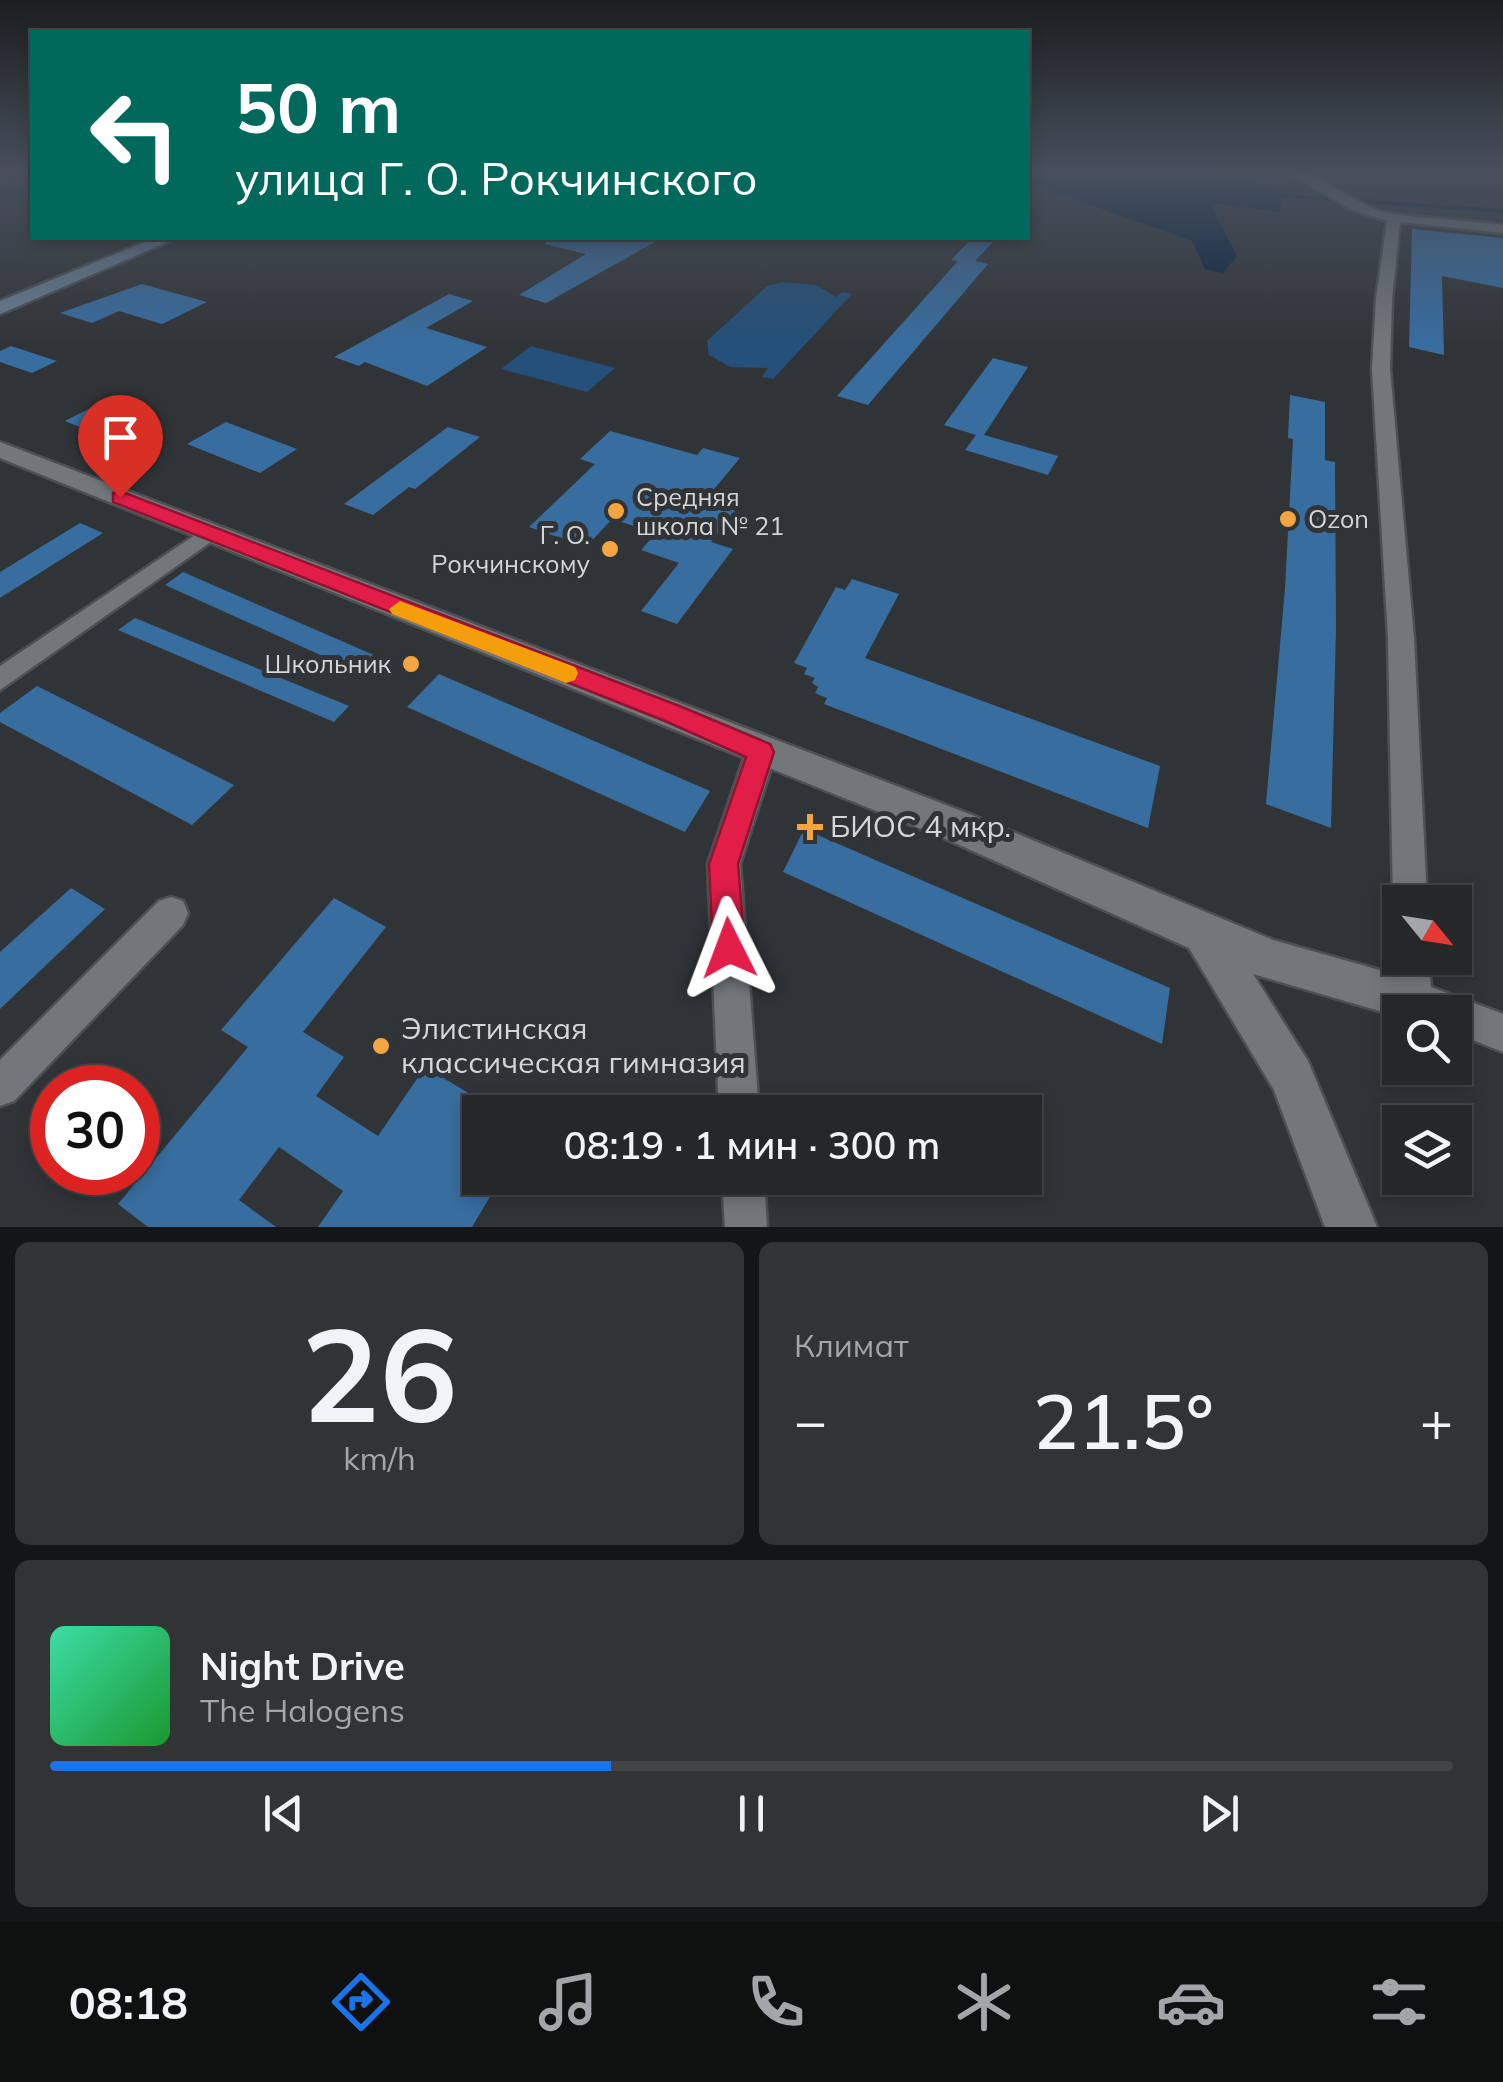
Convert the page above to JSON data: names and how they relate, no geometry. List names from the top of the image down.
{
  "places": {
    "other": [
      "Средняя школа № 21",
      "Ozon",
      "Г. О. Рокчинскому",
      "Школьник",
      "Элистинская классическая гимназия"
    ],
    "health": ["БИОС 4 мкр."]
  },
  "north": "bottom right",
  "page": {
    "turn": ["50 m", "улица Г. О. Рокчинского"],
    "limit": "30",
    "trip": "08:19 · 1 мин · 300 m",
    "tile": [
      ["26", "km/h"],
      "Климат"
    ],
    "heat": ["−", "21.5°", "+"],
    "song": ["Night Drive", "The Halogens"],
    "tabs": "08:18"
  }
}
